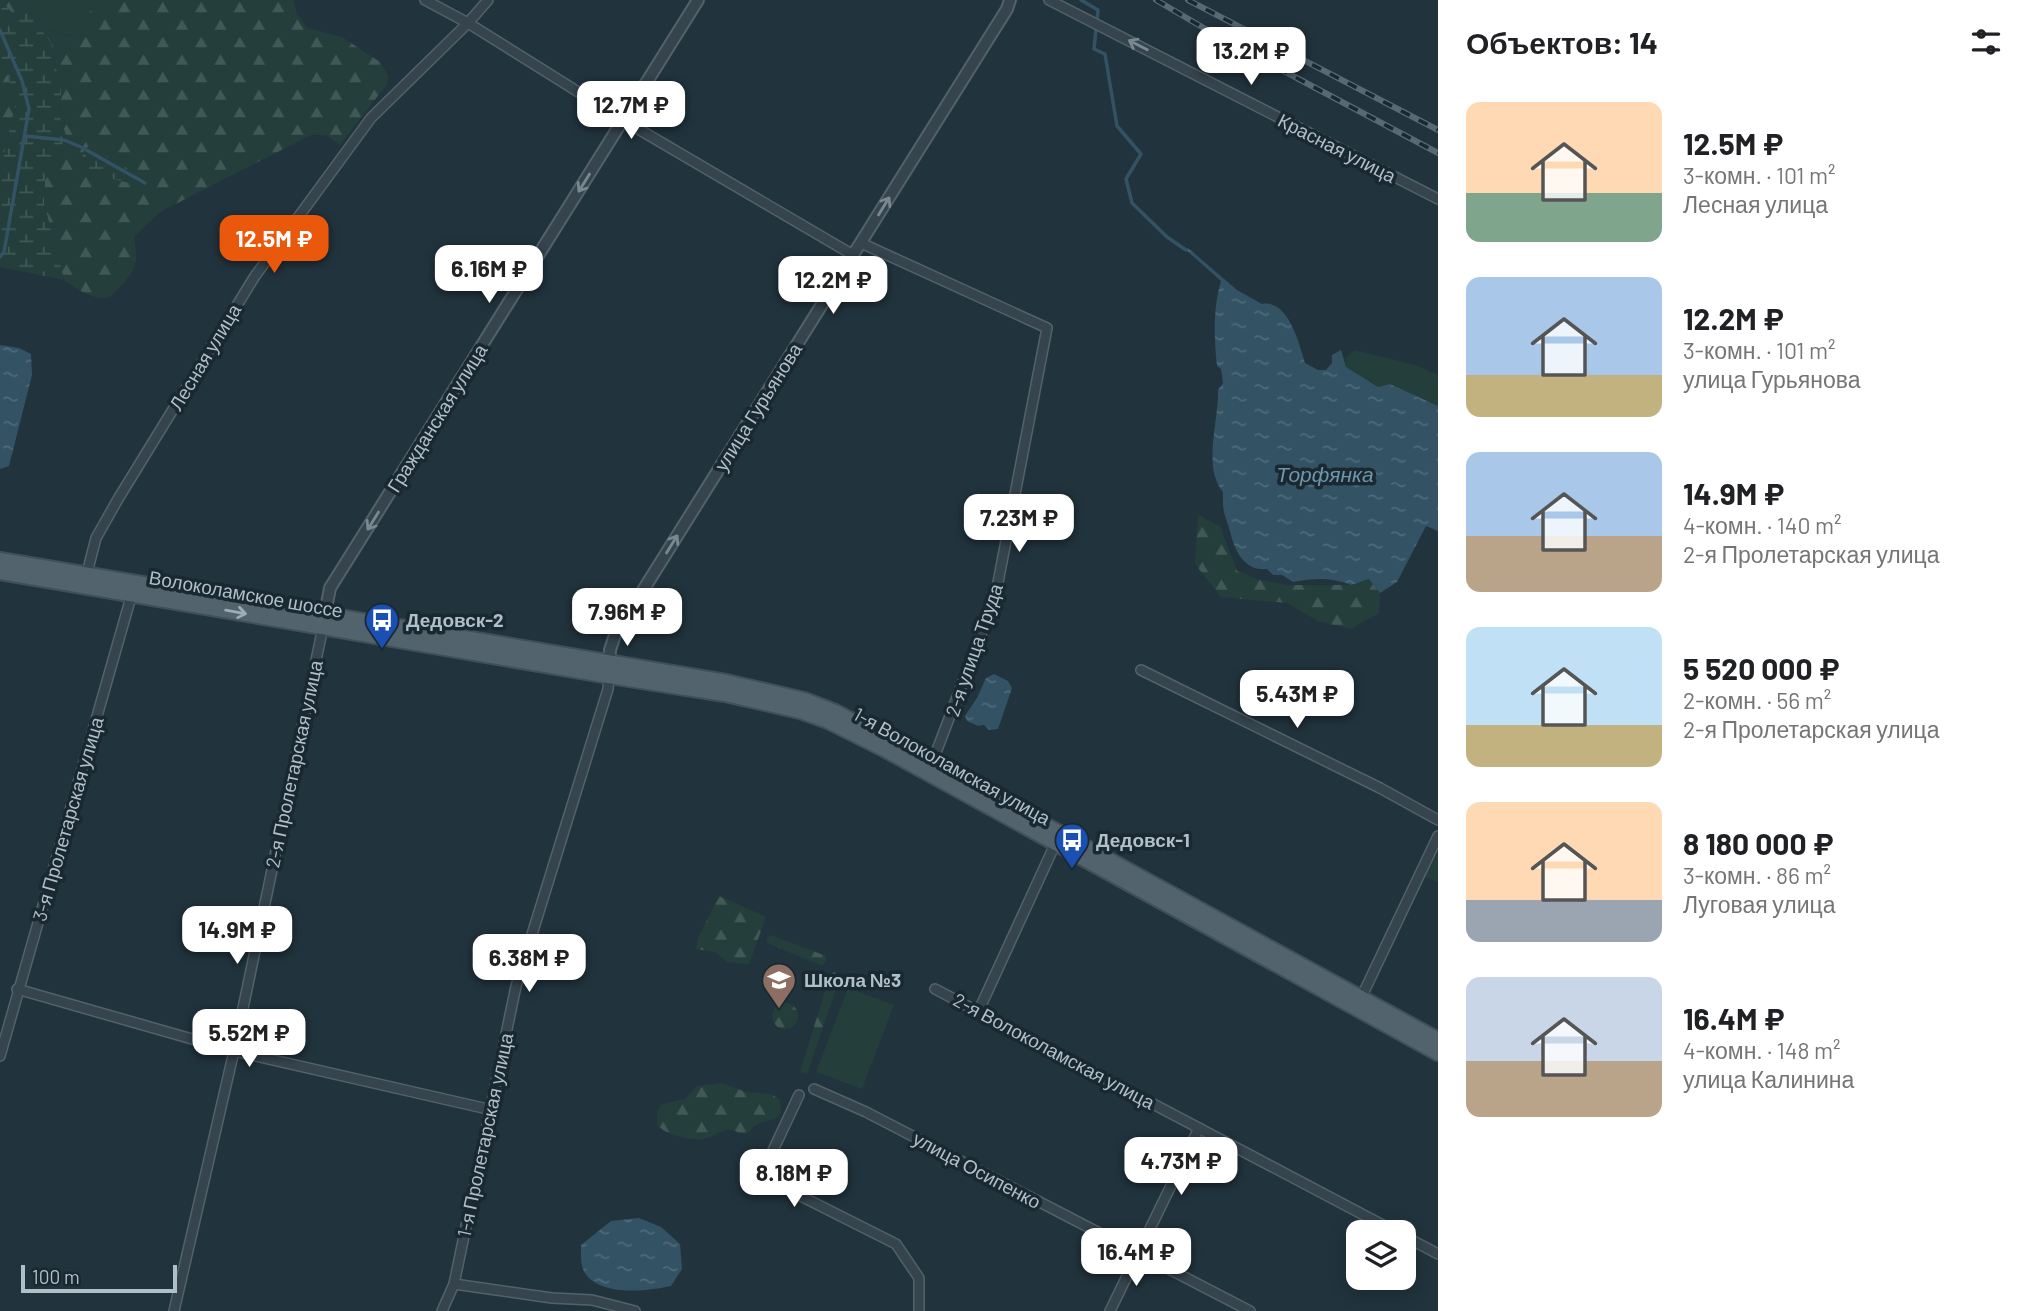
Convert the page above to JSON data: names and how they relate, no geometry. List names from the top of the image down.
{
  "streets": {
    "main road": ["Волоколамское шоссе", "1-я Волоколамская улица"],
    "street": [
      "Красная улица",
      "Лесная улица",
      "улица Гурьянова",
      "Гражданская улица",
      "2-я улица Труда",
      "2-я Пролетарская улица",
      "3-я Пролетарская улица",
      "2-я Волоколамская улица",
      "1-я Пролетарская улица",
      "улица Осипенко"
    ]
  },
  "crossings": [
    ["Лесная улица", "Волоколамское шоссе"],
    ["улица Гурьянова", "Волоколамское шоссе"],
    ["улица Гурьянова", "2-я улица Труда"],
    ["улица Гурьянова", "1-я Волоколамская улица"],
    ["улица Гурьянова", "1-я Пролетарская улица"],
    ["Гражданская улица", "Волоколамское шоссе"],
    ["Гражданская улица", "2-я Пролетарская улица"],
    ["Волоколамское шоссе", "2-я Пролетарская улица"],
    ["Волоколамское шоссе", "1-я Волоколамская улица"],
    ["Волоколамское шоссе", "3-я Пролетарская улица"],
    ["Волоколамское шоссе", "1-я Пролетарская улица"],
    ["2-я улица Труда", "1-я Волоколамская улица"],
    ["1-я Волоколамская улица", "1-я Пролетарская улица"]
  ],
  "one_way": ["Красная улица", "улица Гурьянова", "Гражданская улица"],
  "water": ["Торфянка"],
  "places": {
    "bus stop": ["Дедовск-2", "Дедовск-1"],
    "school or university": ["Школа №3"]
  },
  "scale_bar": "100 m",
  "page": {
    "heading": "Объектов: 14",
    "price": [
      "13.2M ₽",
      "12.7M ₽",
      "12.5M ₽",
      "6.16M ₽",
      "12.2M ₽",
      "7.23M ₽",
      "7.96M ₽",
      "5.43M ₽",
      "14.9M ₽",
      "6.38M ₽",
      "5.52M ₽",
      "4.73M ₽",
      "8.18M ₽",
      "16.4M ₽"
    ],
    "list": [
      {
        "name": "12.5M ₽",
        "note": "3-комн. · 101 m² · Лесная улица"
      },
      {
        "name": "12.2M ₽",
        "note": "3-комн. · 101 m² · улица Гурьянова"
      },
      {
        "name": "14.9M ₽",
        "note": "4-комн. · 140 m² · 2-я Пролетарская улица"
      },
      {
        "name": "5 520 000 ₽",
        "note": "2-комн. · 56 m² · 2-я Пролетарская улица"
      },
      {
        "name": "8 180 000 ₽",
        "note": "3-комн. · 86 m² · Луговая улица"
      },
      {
        "name": "16.4M ₽",
        "note": "4-комн. · 148 m² · улица Калинина"
      }
    ],
    "scale": "100 m"
  }
}
